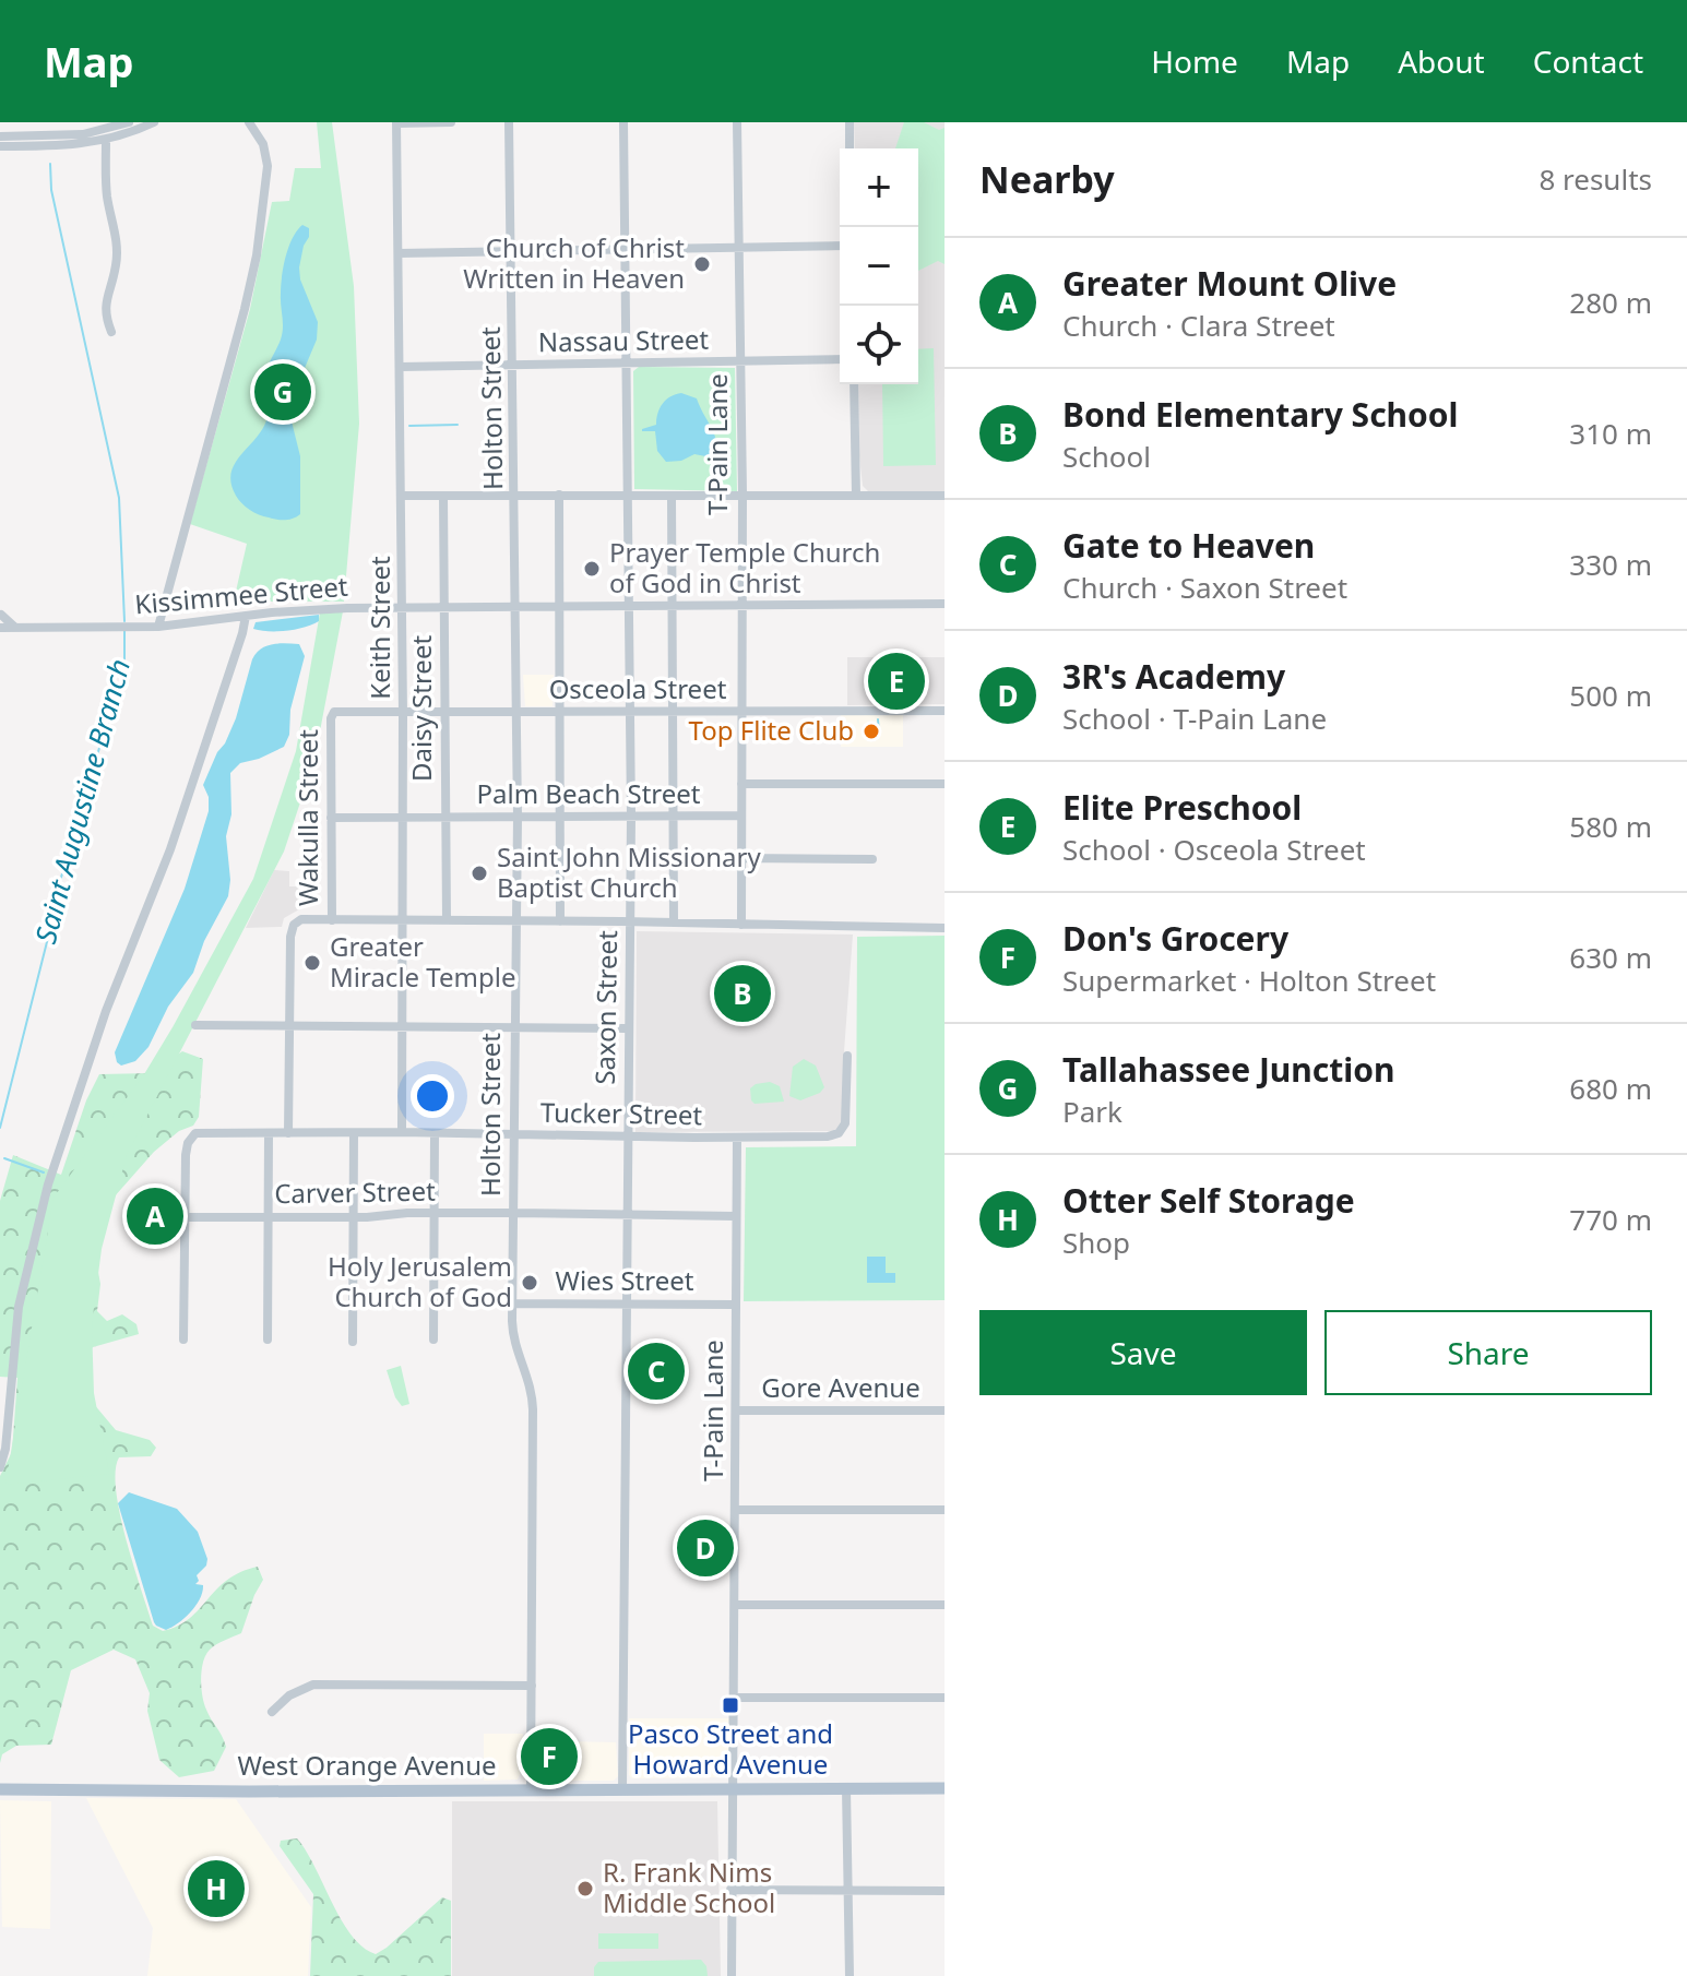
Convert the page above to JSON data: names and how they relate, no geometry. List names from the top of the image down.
{
  "streets": {
    "main road": ["West Orange Avenue"],
    "street": [
      "Nassau Street",
      "Holton Street",
      "T-Pain Lane",
      "Kissimmee Street",
      "Keith Street",
      "Osceola Street",
      "Daisy Street",
      "Palm Beach Street",
      "Wakulla Street",
      "Saxon Street",
      "Tucker Street",
      "Carver Street",
      "Wies Street",
      "Gore Avenue"
    ]
  },
  "crossings": [
    ["Nassau Street", "Holton Street"],
    ["Nassau Street", "T-Pain Lane"],
    ["Nassau Street", "Keith Street"],
    ["Nassau Street", "Saxon Street"],
    ["Holton Street", "Kissimmee Street"],
    ["Holton Street", "Osceola Street"],
    ["Holton Street", "Palm Beach Street"],
    ["Holton Street", "Tucker Street"],
    ["Holton Street", "Carver Street"],
    ["Holton Street", "Wies Street"],
    ["Holton Street", "West Orange Avenue"],
    ["T-Pain Lane", "Kissimmee Street"],
    ["T-Pain Lane", "Osceola Street"],
    ["T-Pain Lane", "Palm Beach Street"],
    ["T-Pain Lane", "Tucker Street"],
    ["T-Pain Lane", "Carver Street"],
    ["T-Pain Lane", "Wies Street"],
    ["T-Pain Lane", "Gore Avenue"],
    ["T-Pain Lane", "West Orange Avenue"],
    ["Kissimmee Street", "Keith Street"],
    ["Kissimmee Street", "Daisy Street"],
    ["Kissimmee Street", "Saxon Street"],
    ["Keith Street", "Osceola Street"],
    ["Keith Street", "Palm Beach Street"],
    ["Keith Street", "Tucker Street"],
    ["Osceola Street", "Daisy Street"],
    ["Osceola Street", "Wakulla Street"],
    ["Osceola Street", "Saxon Street"],
    ["Daisy Street", "Palm Beach Street"],
    ["Palm Beach Street", "Wakulla Street"],
    ["Palm Beach Street", "Saxon Street"],
    ["Saxon Street", "Tucker Street"],
    ["Saxon Street", "Carver Street"],
    ["Saxon Street", "Wies Street"],
    ["Saxon Street", "West Orange Avenue"],
    ["Tucker Street", "Carver Street"]
  ],
  "water": ["Saint Augustine Branch"],
  "places": {
    "other": [
      "Church of Christ Written in Heaven",
      "Prayer Temple Church of God in Christ",
      "Top Flite Club",
      "Saint John Missionary Baptist Church",
      "Greater Miracle Temple",
      "Holy Jerusalem Church of God",
      "R. Frank Nims Middle School"
    ],
    "transit": ["Pasco Street and Howard Avenue"]
  },
  "page": {
    "header": "Map",
    "nav": [
      "Home",
      "Map",
      "About",
      "Contact"
    ],
    "heading": ["Nearby", "8 results"],
    "map_buttons": ["+", "−"],
    "list": [
      {
        "mark": "A",
        "name": "Greater Mount Olive",
        "note": "Church · Clara Street",
        "value": "280 m"
      },
      {
        "mark": "B",
        "name": "Bond Elementary School",
        "note": "School",
        "value": "310 m"
      },
      {
        "mark": "C",
        "name": "Gate to Heaven",
        "note": "Church · Saxon Street",
        "value": "330 m"
      },
      {
        "mark": "D",
        "name": "3R's Academy",
        "note": "School · T-Pain Lane",
        "value": "500 m"
      },
      {
        "mark": "E",
        "name": "Elite Preschool",
        "note": "School · Osceola Street",
        "value": "580 m"
      },
      {
        "mark": "F",
        "name": "Don's Grocery",
        "note": "Supermarket · Holton Street",
        "value": "630 m"
      },
      {
        "mark": "G",
        "name": "Tallahassee Junction",
        "note": "Park",
        "value": "680 m"
      },
      {
        "mark": "H",
        "name": "Otter Self Storage",
        "note": "Shop",
        "value": "770 m"
      }
    ],
    "pins": [
      "G",
      "E",
      "B",
      "A",
      "C",
      "D",
      "F",
      "H"
    ],
    "buttons": ["Save", "Share"]
  }
}
